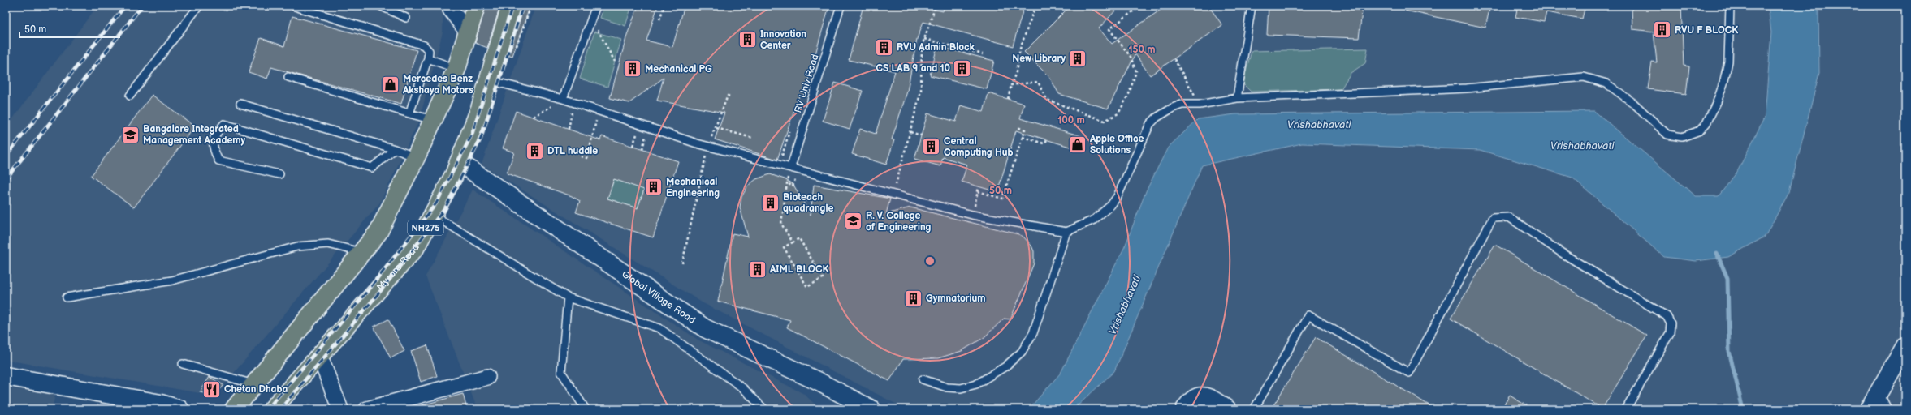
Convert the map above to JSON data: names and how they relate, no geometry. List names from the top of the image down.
{
  "streets": {
    "highway": ["NH275", "Mysore Road"],
    "street": ["Global Village Road"],
    "lane": ["RV Univ Road"]
  },
  "crossings": [
    ["Mysore Road", "Global Village Road"]
  ],
  "water": ["Vrishabhavati"],
  "places": {
    "building": [
      "RVU F BLOCK",
      "Innovation Center",
      "RVU Admin Block",
      "New Library",
      "CS LAB 9 and 10",
      "Mechanical PG",
      "Central Computing Hub",
      "DTL huddle",
      "Mechanical Engineering",
      "Bioteach quadrangle",
      "AIML BLOCK",
      "Gymnatorium"
    ],
    "shop": ["Mercedes Benz Akshaya Motors", "Apple Office Solutions"],
    "school or university": ["Bangalore Integrated Management Academy", "R. V. College of Engineering"],
    "restaurant": ["Chetan Dhaba"]
  },
  "scale_bar": "50 m",
  "rings": ["150 m", "100 m", "50 m"]
}
